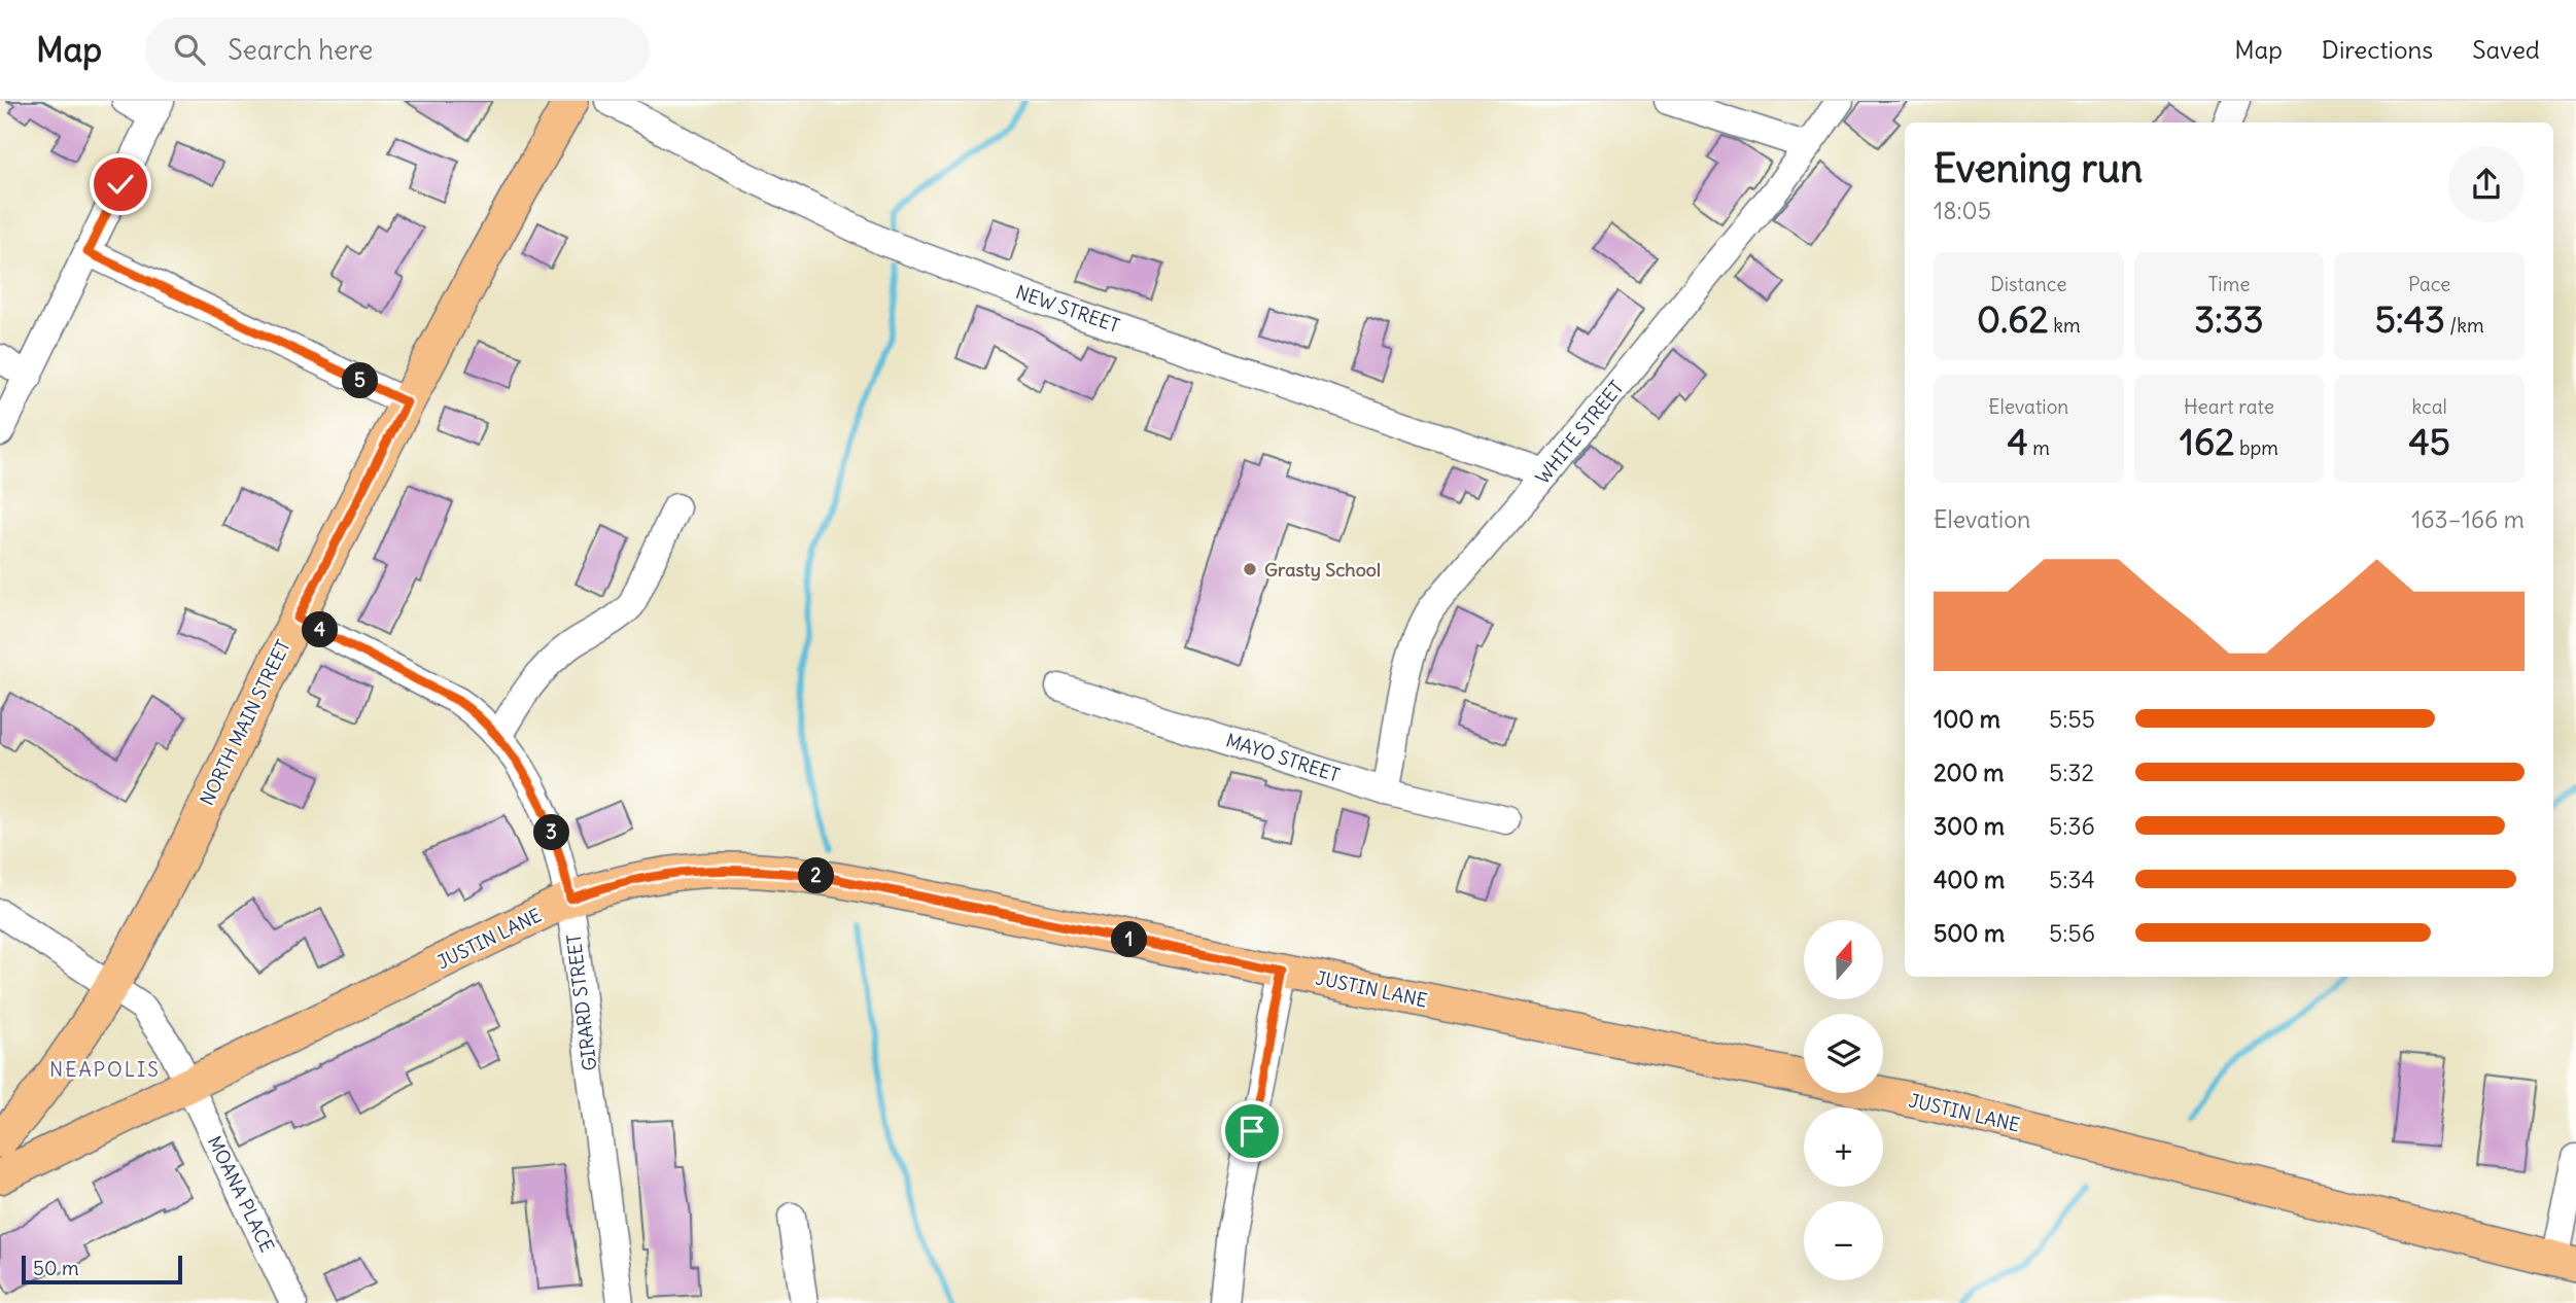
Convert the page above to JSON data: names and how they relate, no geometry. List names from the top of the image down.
{
  "streets": {
    "main road": ["NORTH MAIN STREET", "JUSTIN LANE"],
    "street": [
      "NEW STREET",
      "WHITE STREET",
      "MAYO STREET",
      "GIRARD STREET",
      "MOANA PLACE"
    ]
  },
  "crossings": [
    ["NEW STREET", "WHITE STREET"],
    ["WHITE STREET", "MAYO STREET"],
    ["NORTH MAIN STREET", "GIRARD STREET"],
    ["NORTH MAIN STREET", "MOANA PLACE"],
    ["JUSTIN LANE", "GIRARD STREET"],
    ["JUSTIN LANE", "MOANA PLACE"]
  ],
  "districts": ["NEAPOLIS"],
  "places": ["Grasty School"],
  "scale_bar": "50 m",
  "north": "top",
  "page": {
    "header": "Map",
    "search": "Search here",
    "nav": ["Map", "Directions", "Saved"],
    "heading": ["Evening run", "18:05"],
    "stats": [
      ["Distance", "0.62 km"],
      ["Time", "3:33"],
      ["Pace", "5:43 /km"],
      ["Elevation", "4 m"],
      ["Heart rate", "162 bpm"],
      ["kcal", "45"]
    ],
    "pins": [
      "5",
      "4",
      "3",
      "2",
      "1"
    ],
    "chart": ["Elevation", "163–166 m"],
    "list": [
      {
        "name": "100 m",
        "note": "5:55"
      },
      {
        "name": "200 m",
        "note": "5:32"
      },
      {
        "name": "300 m",
        "note": "5:36"
      },
      {
        "name": "400 m",
        "note": "5:34"
      },
      {
        "name": "500 m",
        "note": "5:56"
      }
    ],
    "map_buttons": ["+", "−"],
    "scale": "50 m"
  }
}
